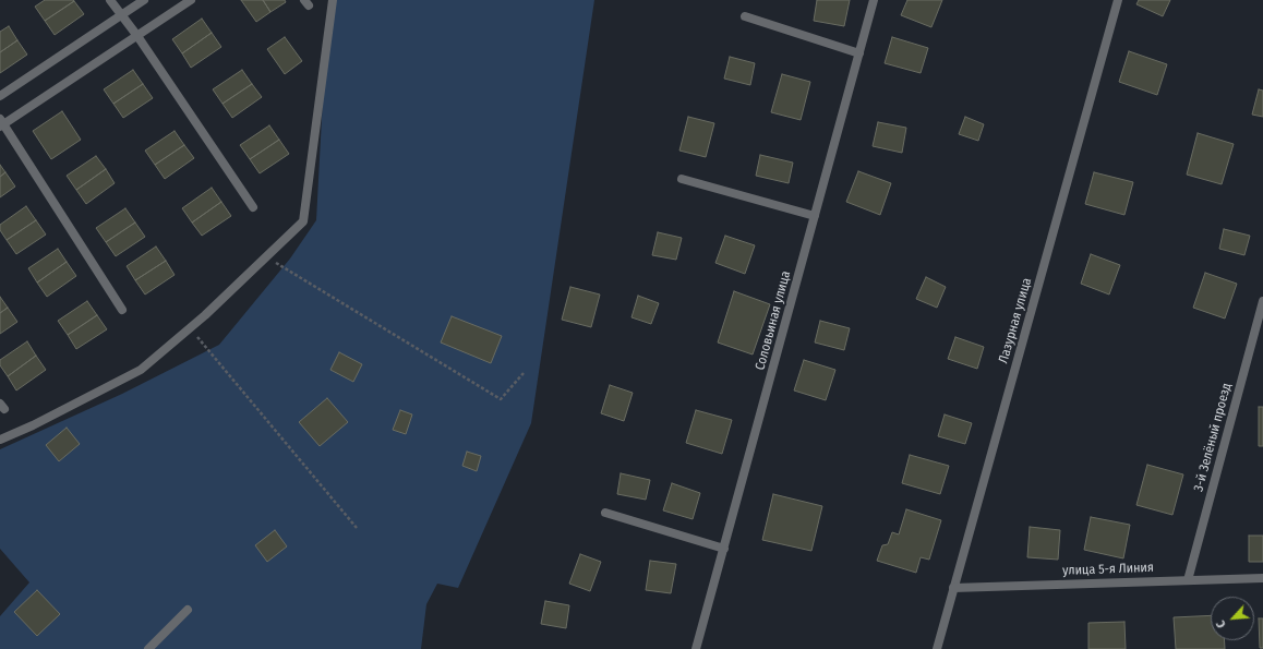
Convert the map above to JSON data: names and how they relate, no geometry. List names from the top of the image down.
{
  "streets": {
    "street": [
      "Соловьиная улица",
      "Лазурная улица",
      "3-й Зелёный проезд",
      "улица 5-я Линия"
    ]
  },
  "crossings": [
    ["Лазурная улица", "улица 5-я Линия"],
    ["3-й Зелёный проезд", "улица 5-я Линия"]
  ],
  "north": "bottom left"
}
